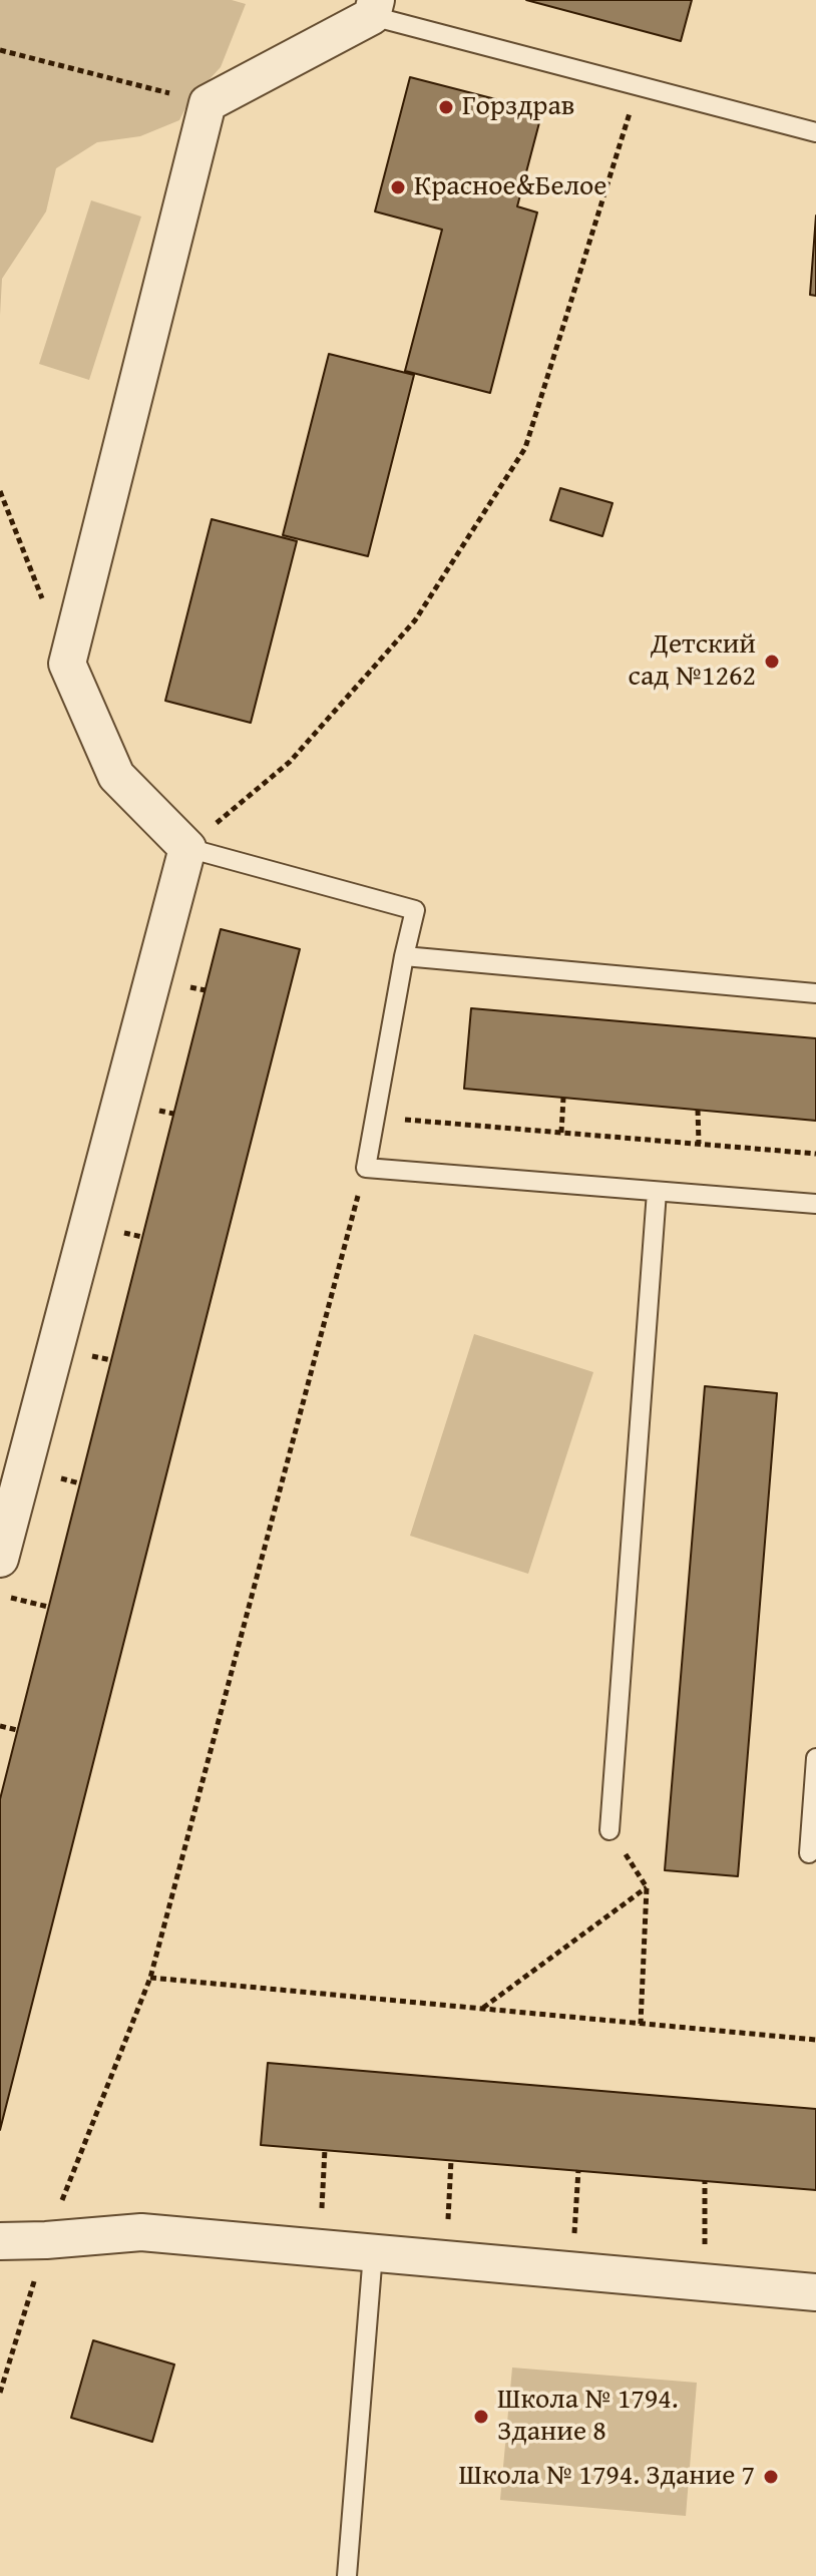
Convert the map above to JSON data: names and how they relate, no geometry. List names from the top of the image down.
{
  "places": [
    "Горздрав",
    "Красное&Белое",
    "Детский сад №1262",
    "Школа № 1794. Здание 8",
    "Школа № 1794. Здание 7"
  ]
}
